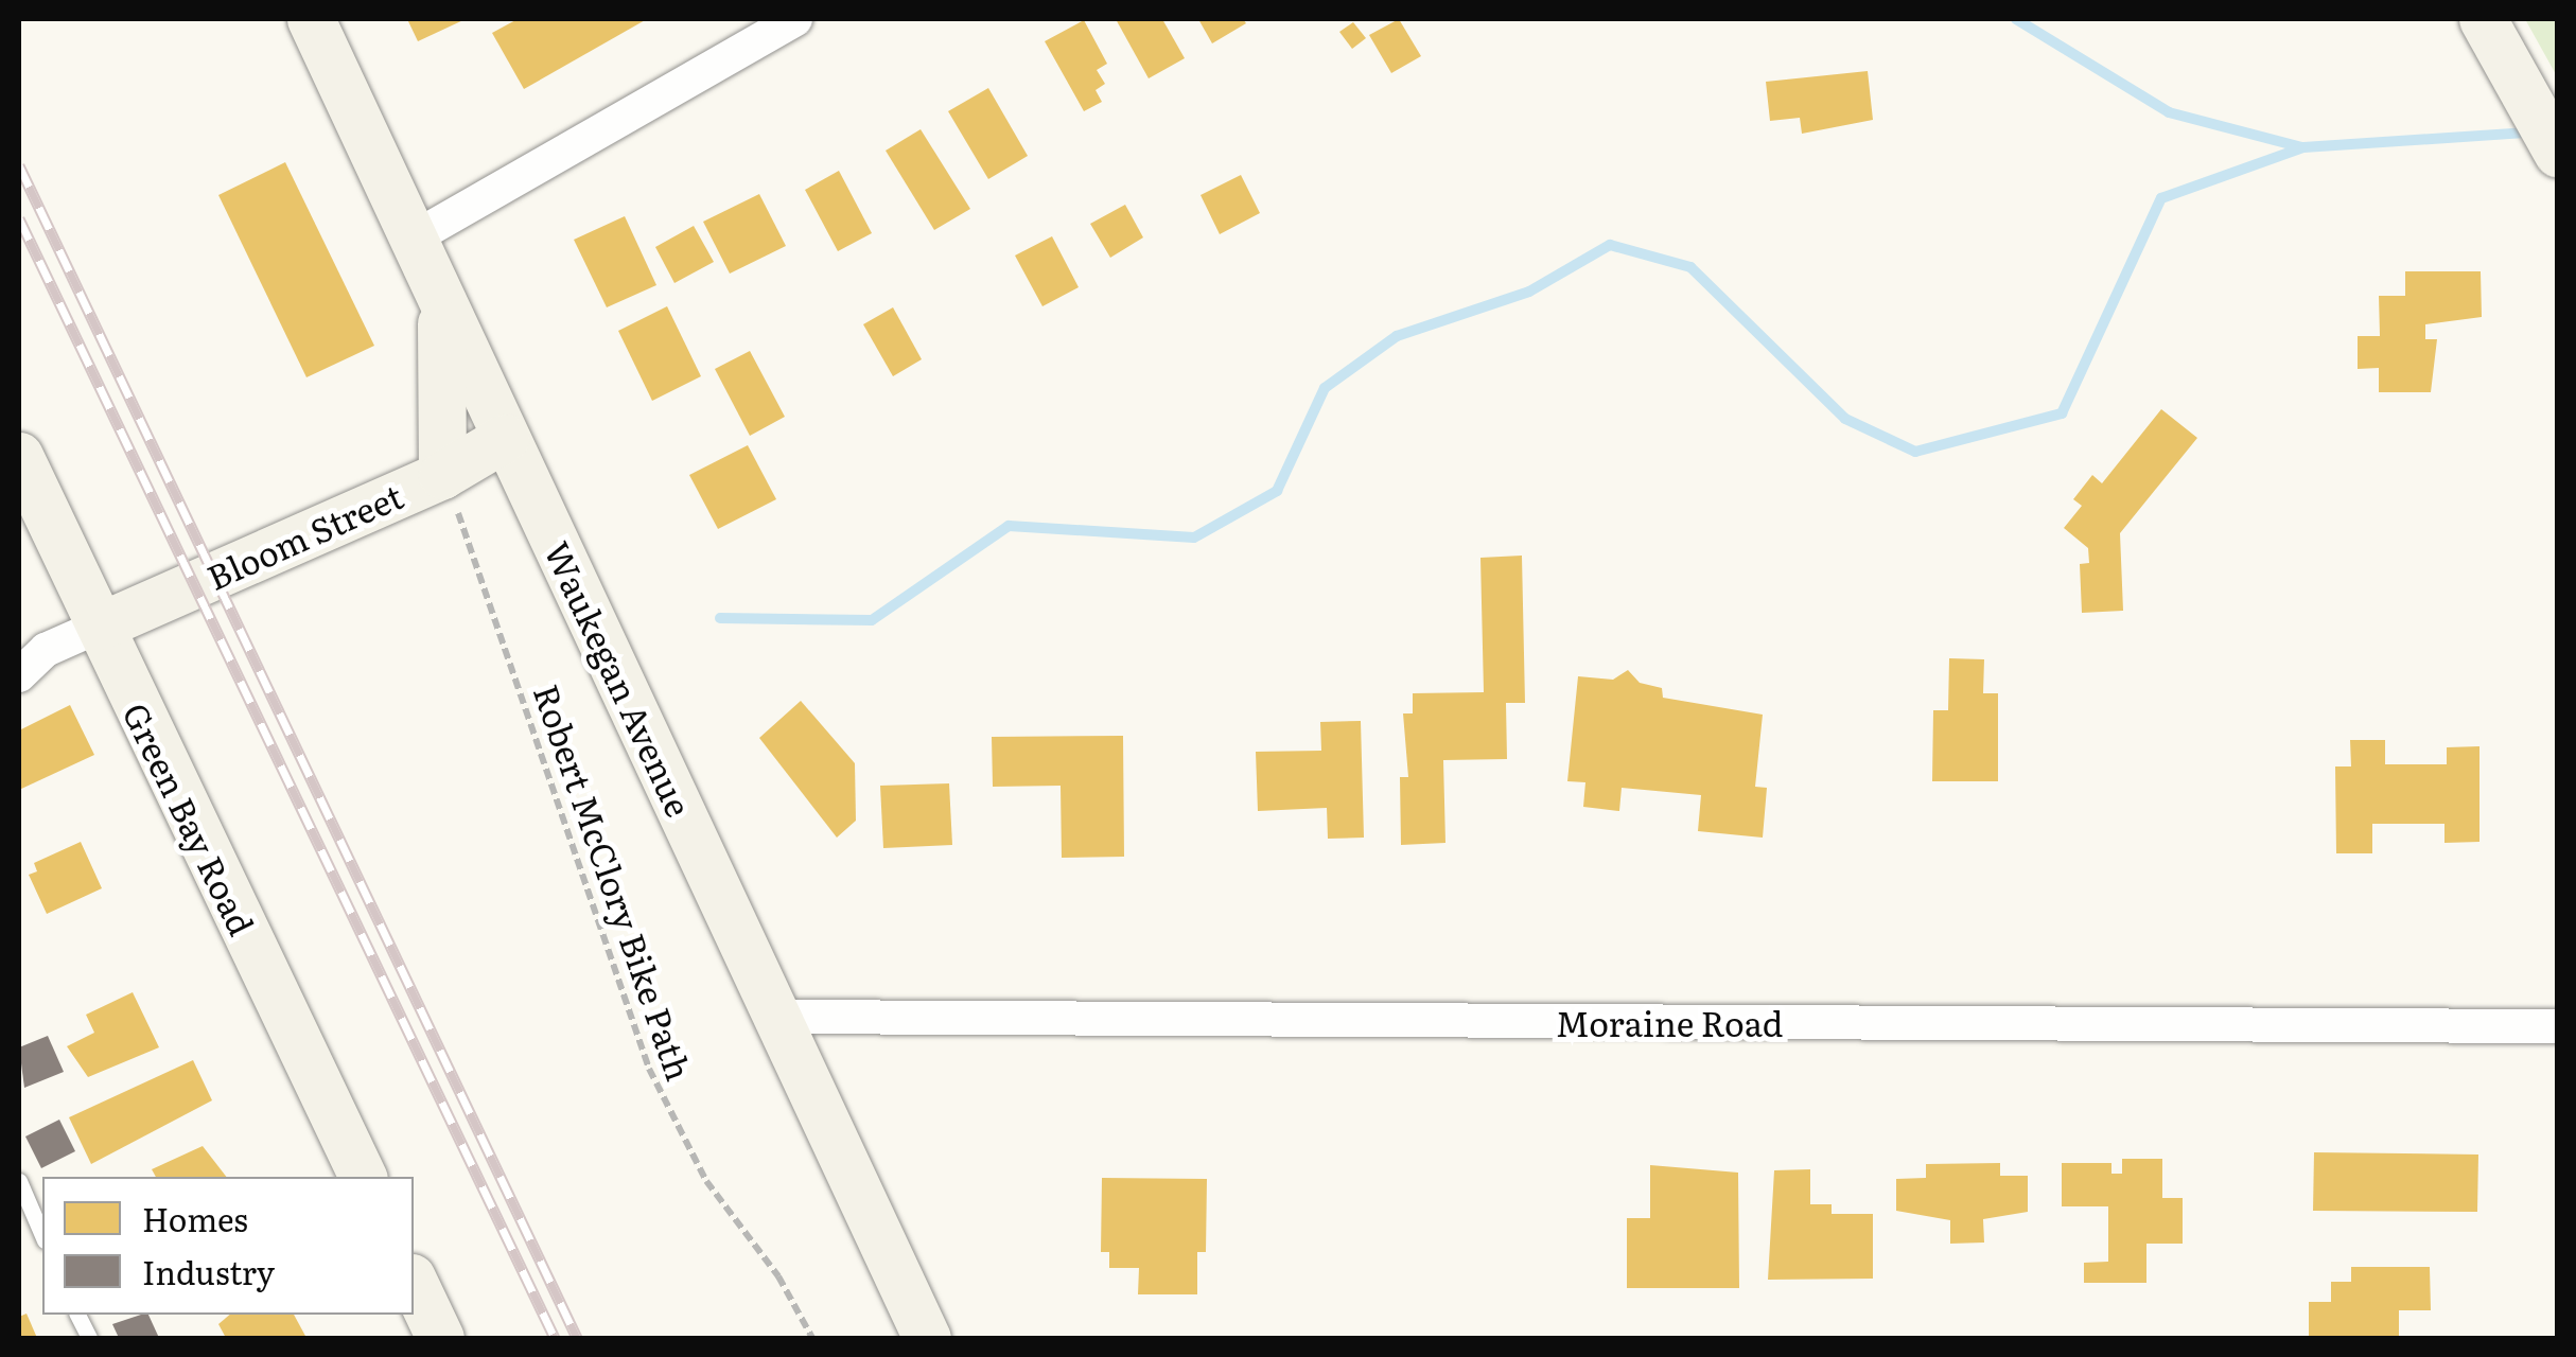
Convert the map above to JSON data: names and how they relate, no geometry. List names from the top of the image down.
{
  "streets": {
    "main road": ["Bloom Street", "Waukegan Avenue", "Green Bay Road"],
    "street": ["Moraine Road"],
    "path": ["Robert McClory Bike Path"]
  },
  "crossings": [
    ["Bloom Street", "Waukegan Avenue"],
    ["Bloom Street", "Green Bay Road"],
    ["Bloom Street", "Robert McClory Bike Path"],
    ["Waukegan Avenue", "Moraine Road"]
  ],
  "legend": ["Homes", "Industry"]
}
